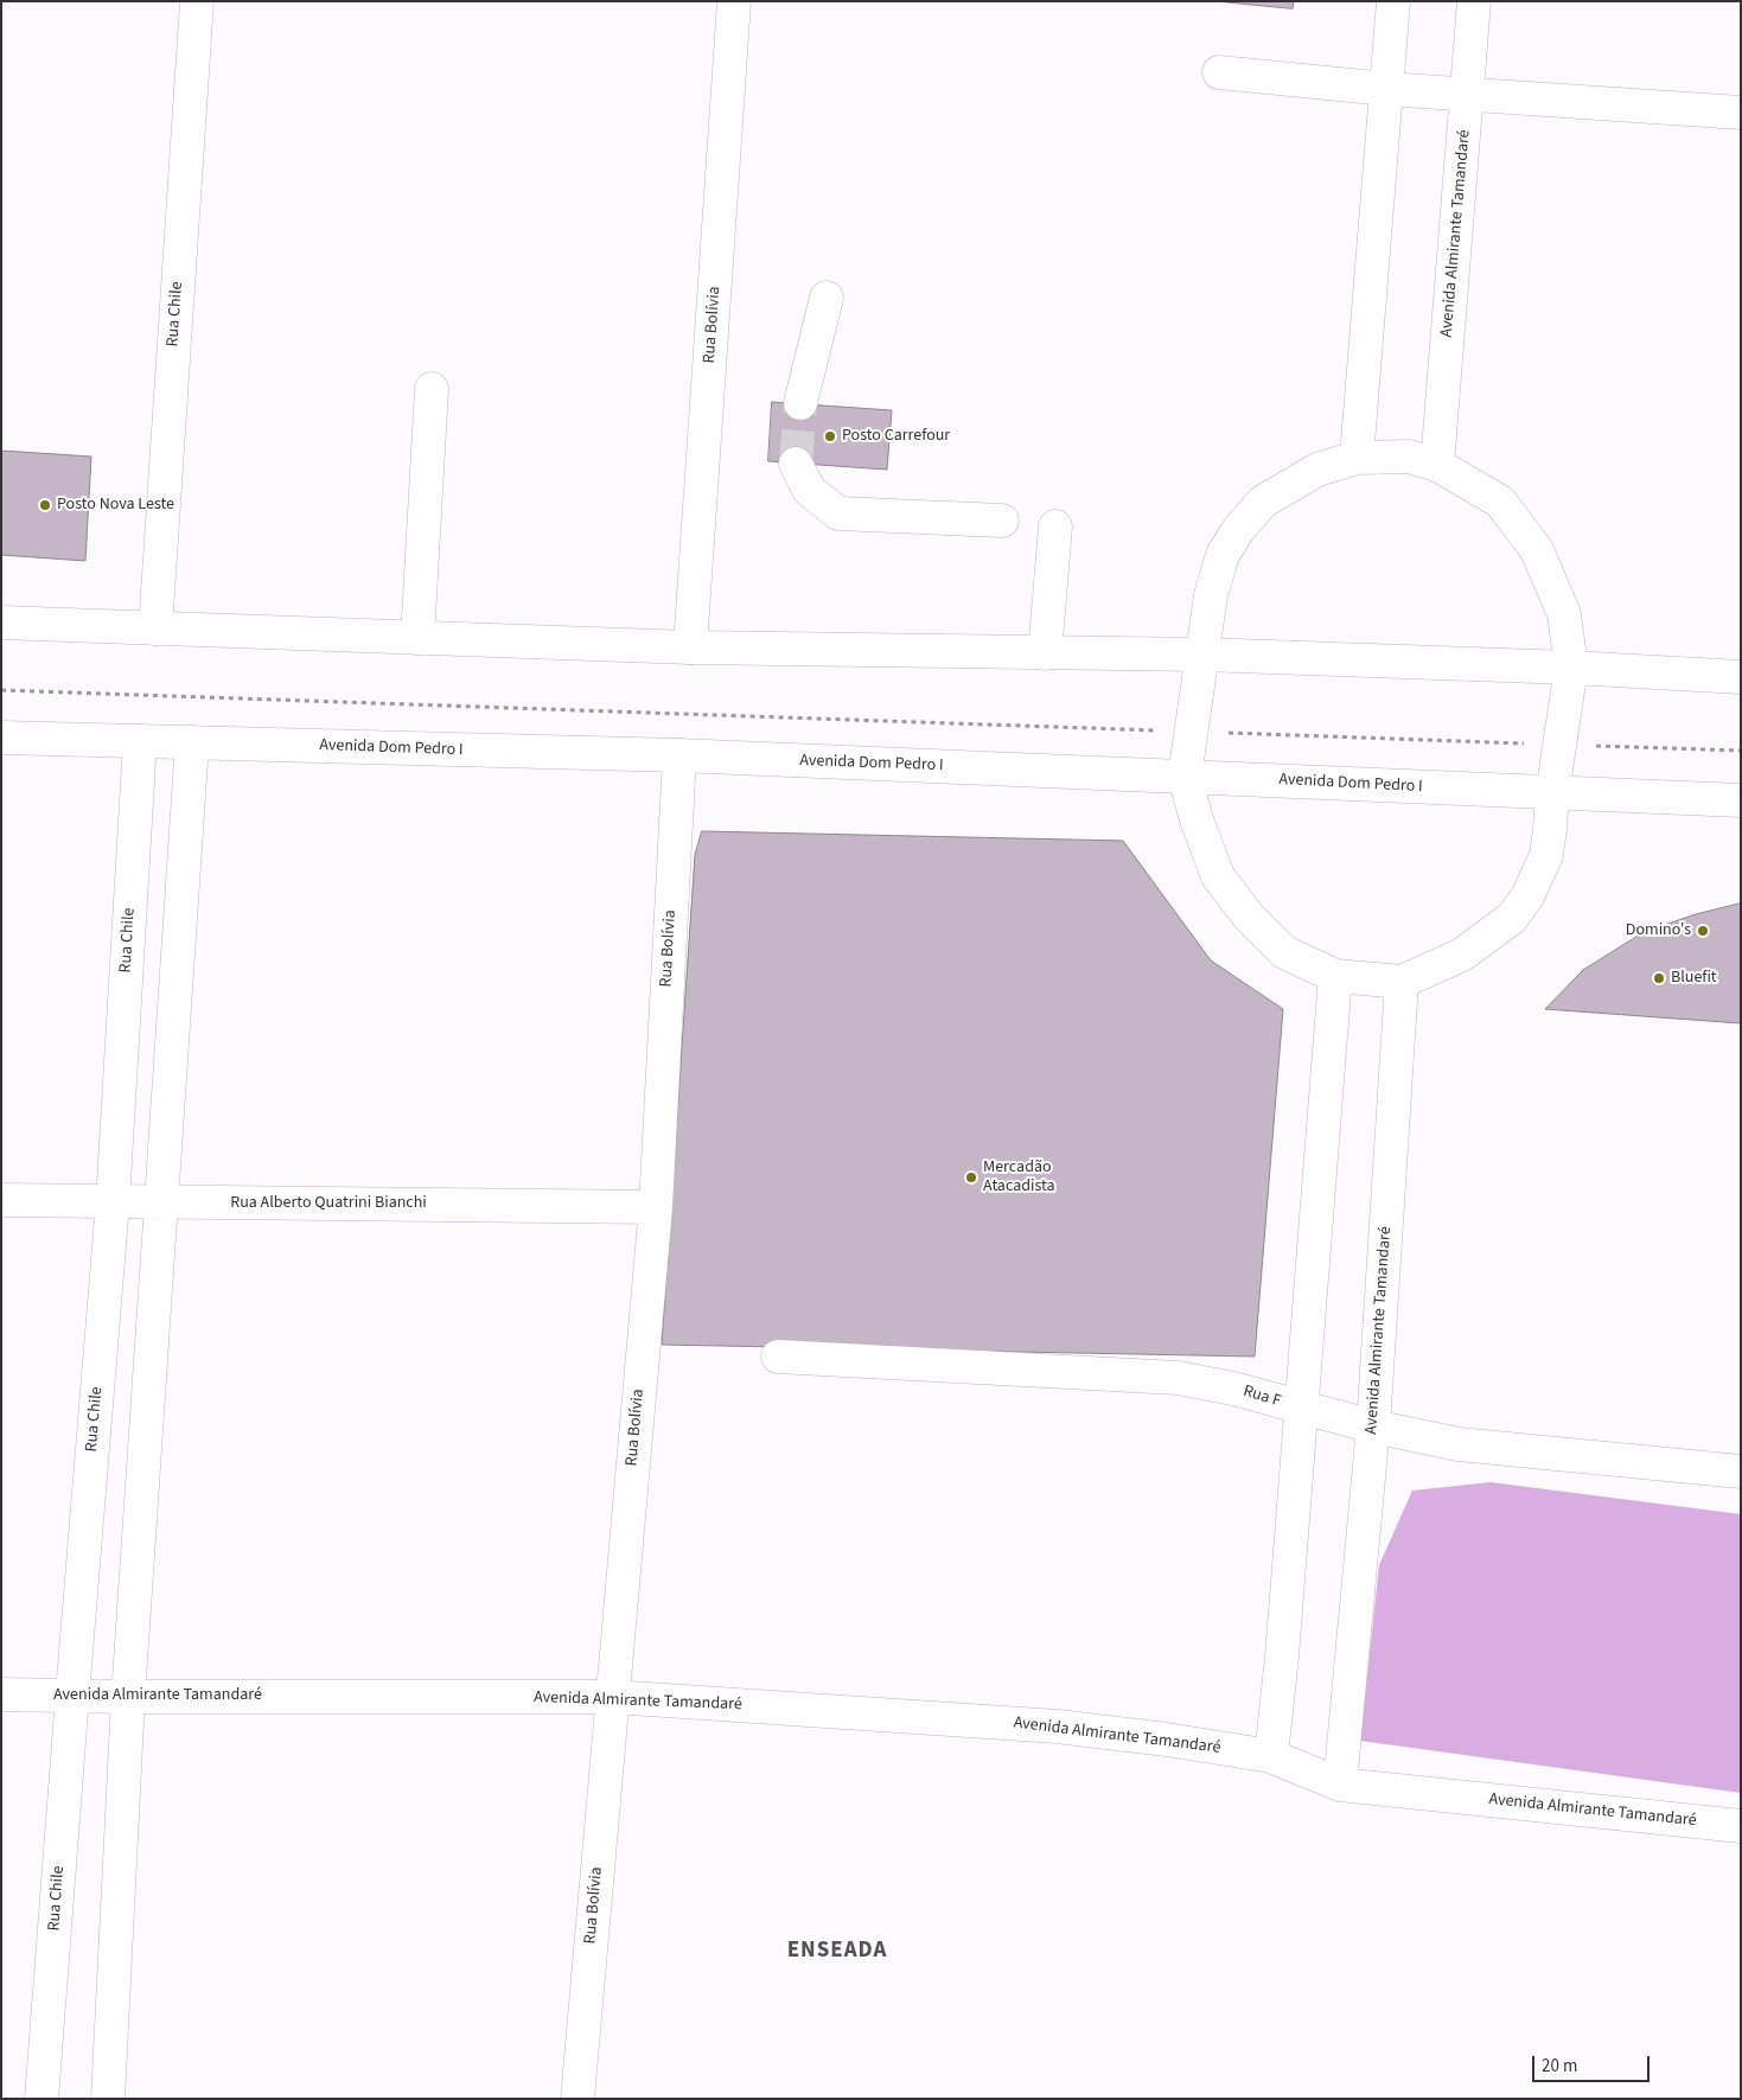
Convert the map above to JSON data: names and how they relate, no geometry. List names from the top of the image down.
{
  "streets": {
    "street": [
      "Avenida Almirante Tamandaré",
      "Rua Chile",
      "Rua Bolívia",
      "Avenida Dom Pedro I",
      "Rua Alberto Quatrini Bianchi",
      "Rua F"
    ]
  },
  "crossings": [
    ["Avenida Almirante Tamandaré", "Rua Chile"],
    ["Avenida Almirante Tamandaré", "Rua Bolívia"],
    ["Avenida Almirante Tamandaré", "Rua F"],
    ["Rua Chile", "Avenida Dom Pedro I"],
    ["Rua Chile", "Rua Alberto Quatrini Bianchi"],
    ["Rua Bolívia", "Avenida Dom Pedro I"],
    ["Rua Bolívia", "Rua Alberto Quatrini Bianchi"]
  ],
  "districts": ["ENSEADA"],
  "places": [
    "Posto Carrefour",
    "Posto Nova Leste",
    "Domino's",
    "Bluefit",
    "Mercadão Atacadista"
  ],
  "scale_bar": "20 m"
}
